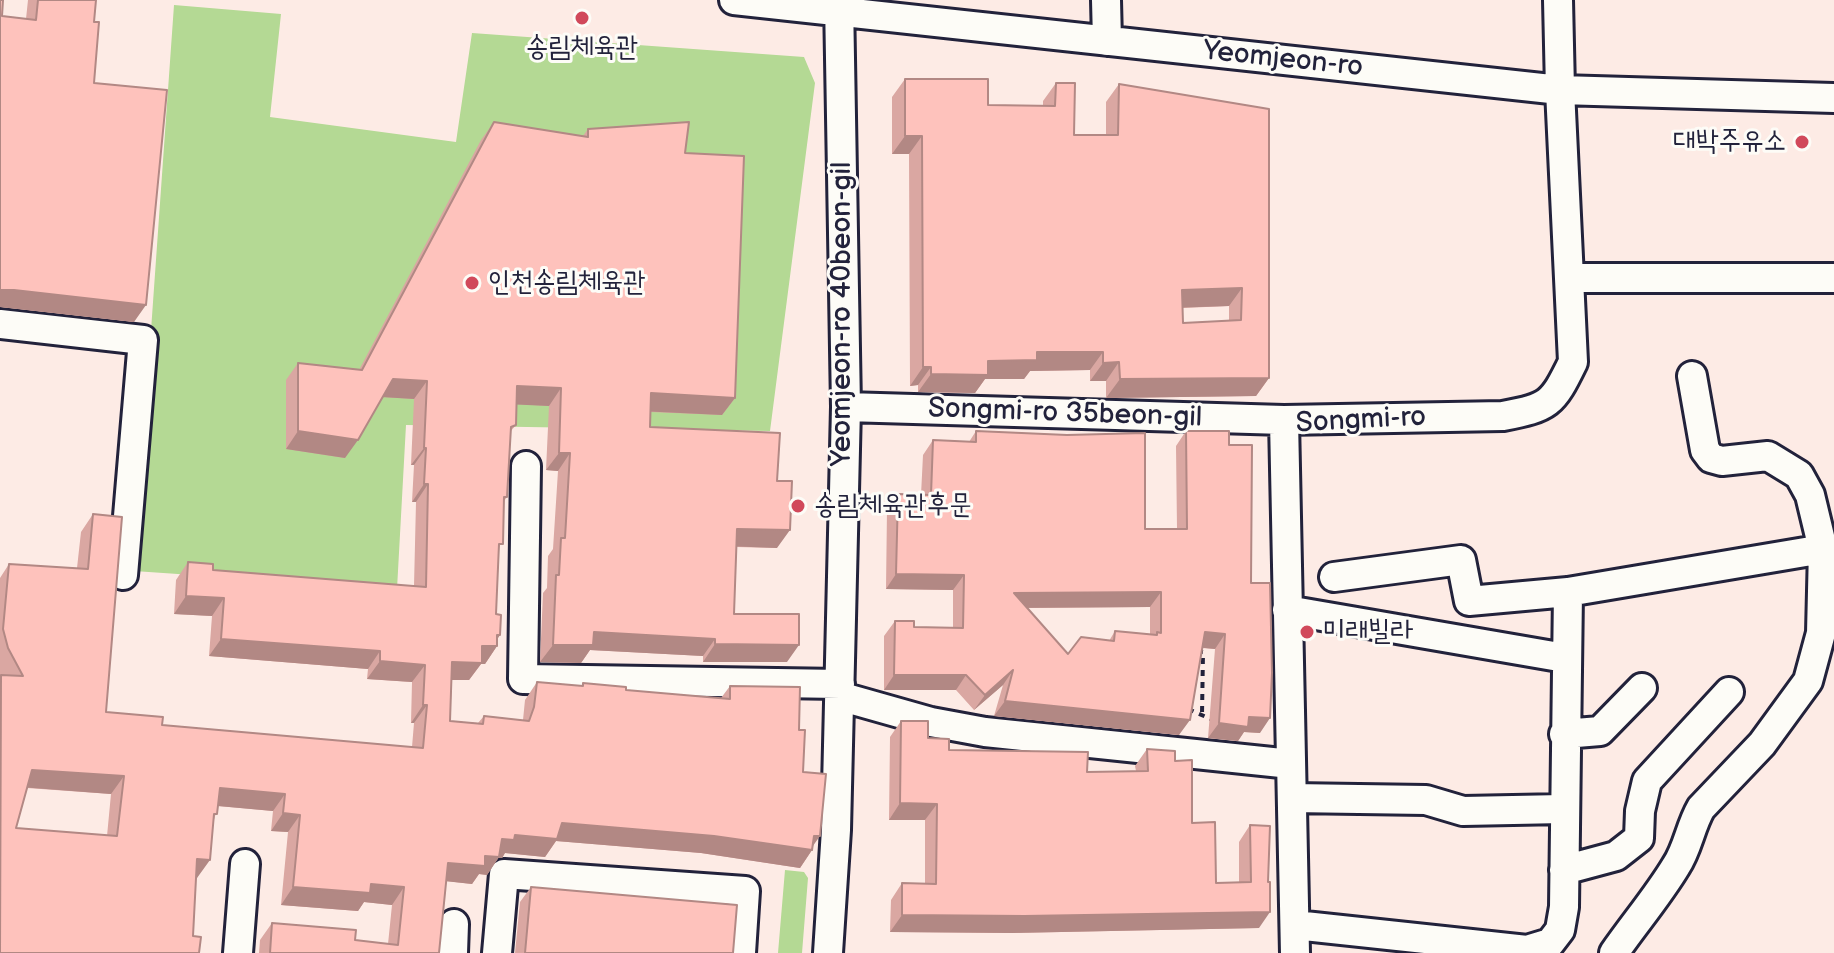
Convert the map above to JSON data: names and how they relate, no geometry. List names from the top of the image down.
{
  "streets": {
    "street": [
      "Yeomjeon-ro",
      "Yeomjeon-ro 40beon-gil",
      "Songmi-ro 35beon-gil",
      "Songmi-ro"
    ]
  },
  "crossings": [
    ["Yeomjeon-ro", "Yeomjeon-ro 40beon-gil"],
    ["Yeomjeon-ro", "Songmi-ro"],
    ["Yeomjeon-ro 40beon-gil", "Songmi-ro 35beon-gil"],
    ["Songmi-ro 35beon-gil", "Songmi-ro"]
  ],
  "places": [
    "송림체육관",
    "대박주유소",
    "인천송림체육관",
    "송림체육관후문",
    "미래빌라"
  ]
}
